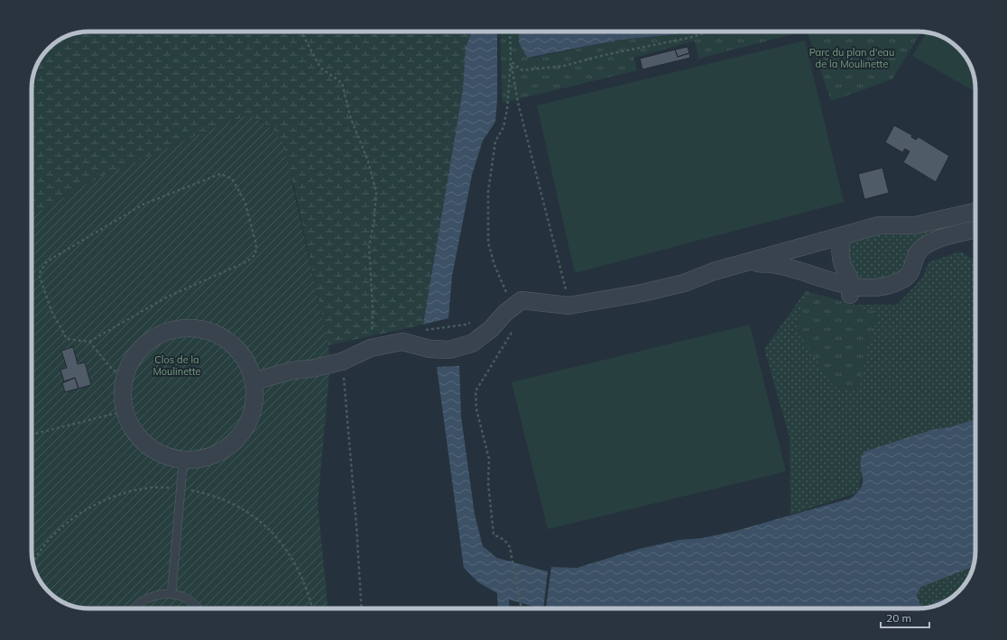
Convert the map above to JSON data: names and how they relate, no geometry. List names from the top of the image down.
{
  "parks": ["Parc du plan d'eau de la Moulinette", "Clos de la Moulinette"],
  "scale_bar": "20 m"
}
